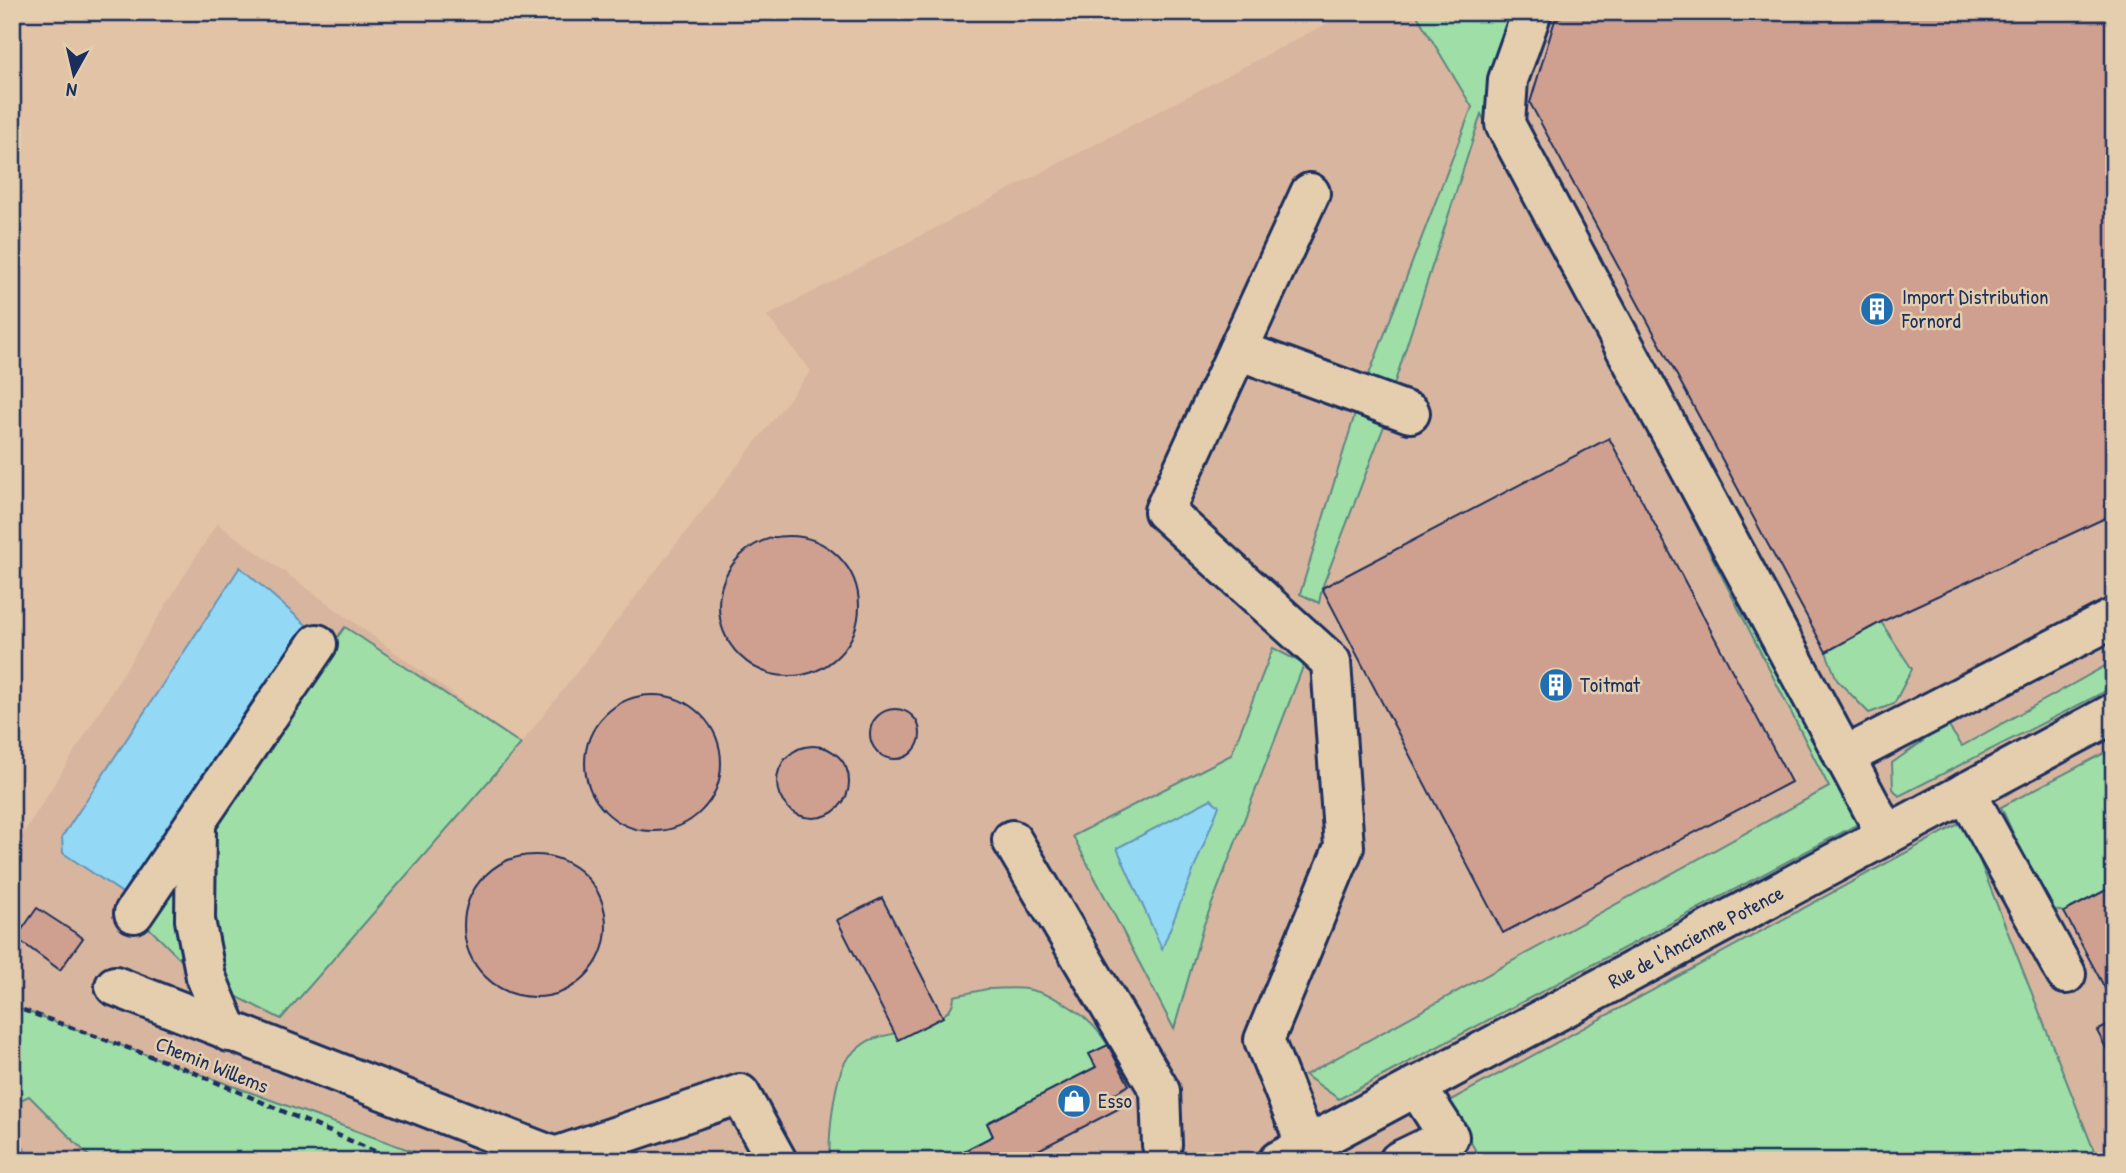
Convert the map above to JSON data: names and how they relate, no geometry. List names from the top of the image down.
{
  "streets": {
    "street": ["Rue de l'Ancienne Potence"],
    "path": ["Chemin Willems"]
  },
  "places": {
    "building": ["Import Distribution Fornord", "Toitmat"],
    "shop": ["Esso"]
  },
  "north": "bottom"
}
